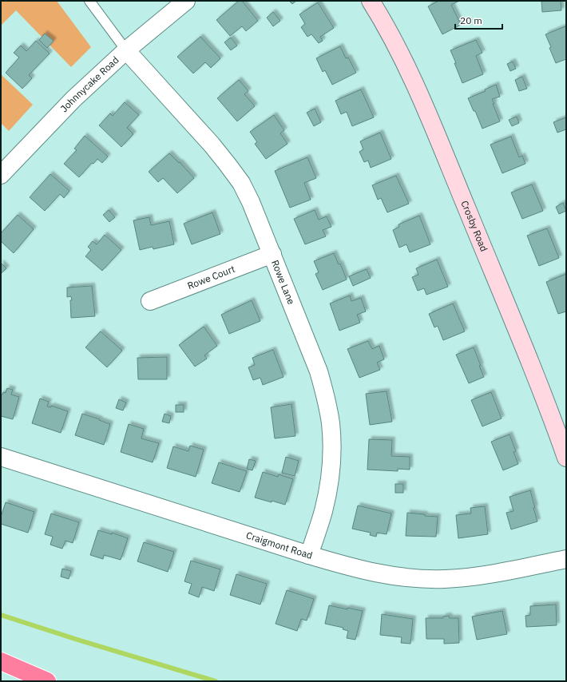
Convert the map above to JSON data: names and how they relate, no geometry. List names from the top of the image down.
{
  "streets": {
    "main road": ["Crosby Road"],
    "street": [
      "Johnnycake Road",
      "Rowe Court",
      "Rowe Lane",
      "Craigmont Road"
    ]
  },
  "crossings": [
    ["Johnnycake Road", "Rowe Lane"],
    ["Rowe Court", "Rowe Lane"],
    ["Rowe Lane", "Craigmont Road"]
  ],
  "scale_bar": "20 m"
}
